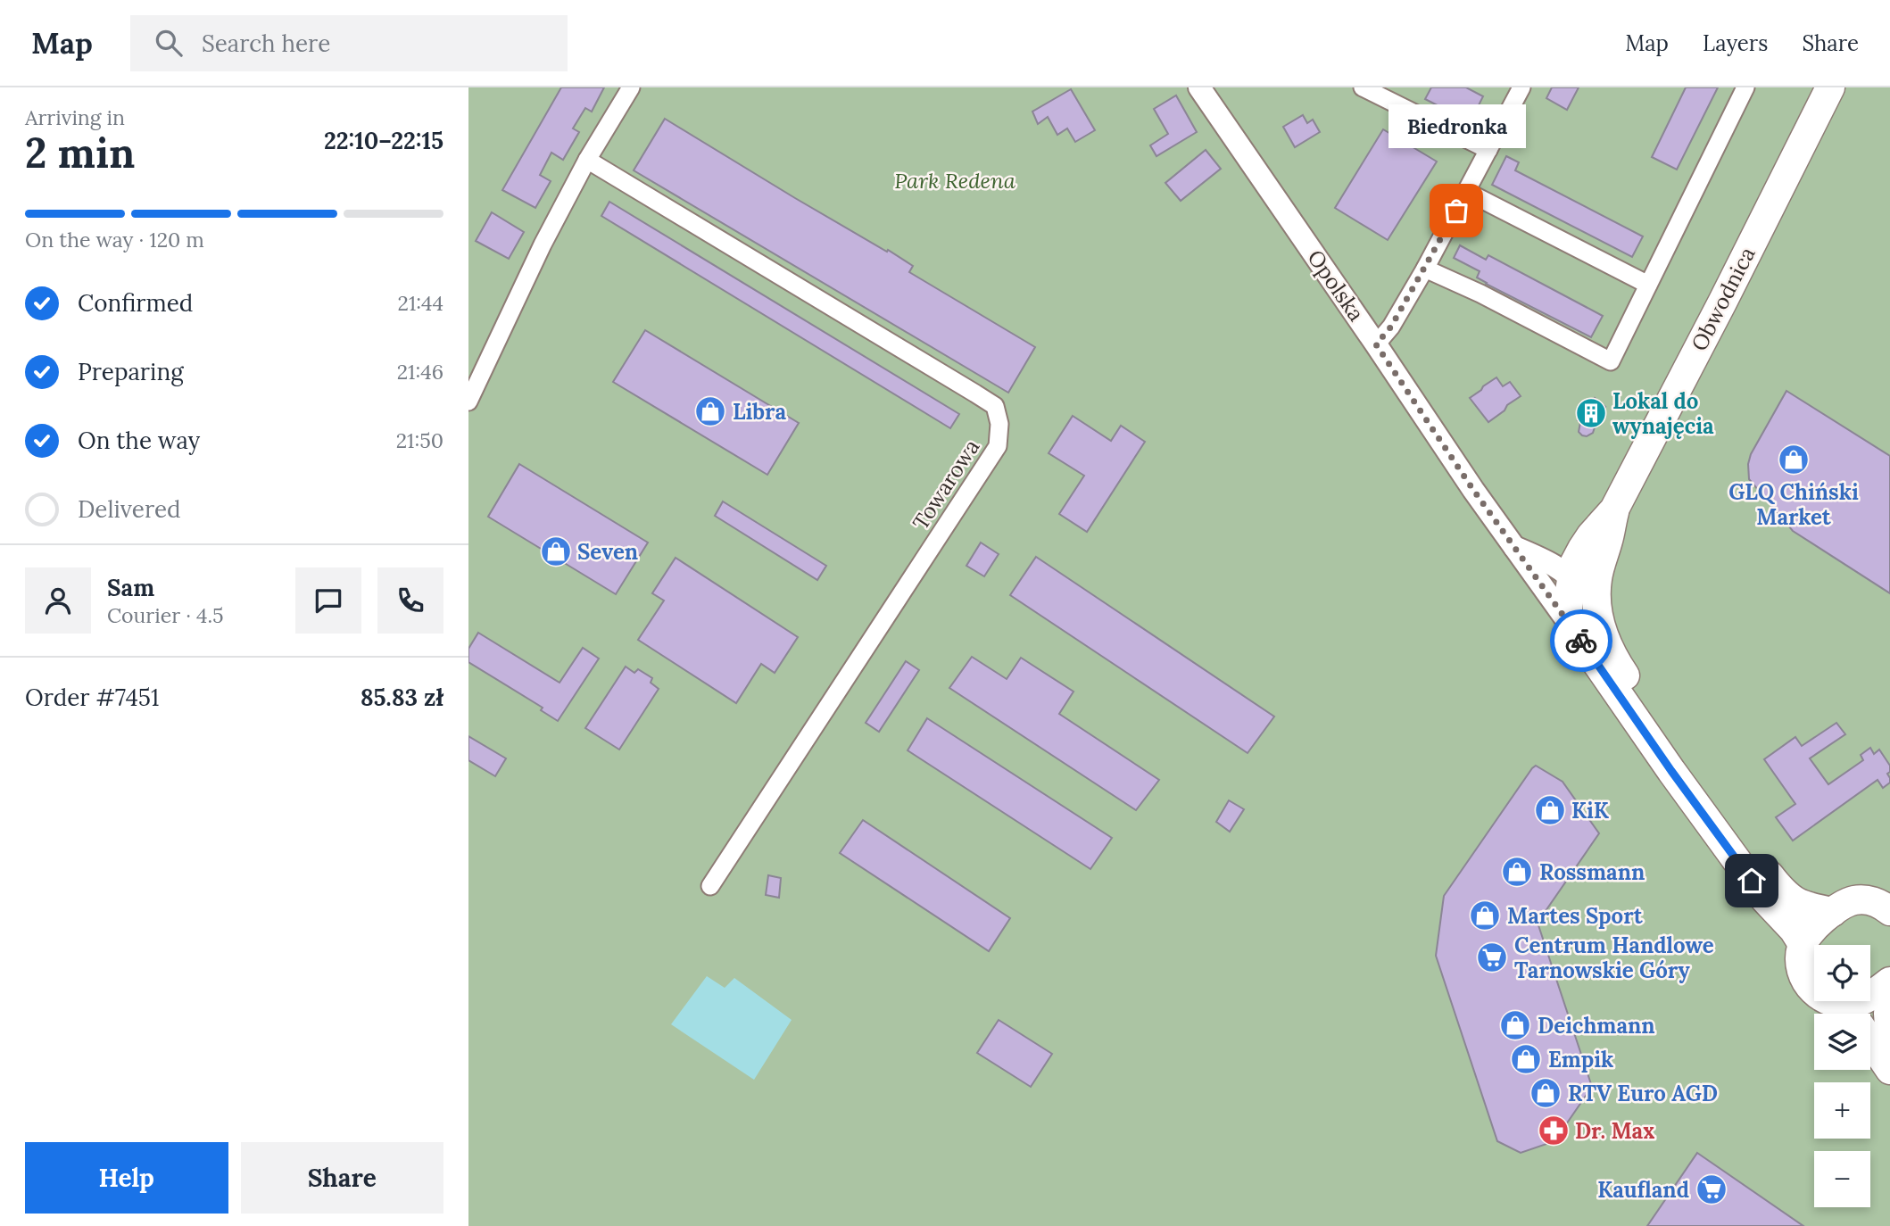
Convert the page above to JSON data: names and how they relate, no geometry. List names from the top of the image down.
{
  "streets": {
    "highway": ["Obwodnica"],
    "street": ["Opolska", "Towarowa"]
  },
  "crossings": [
    ["Opolska", "Obwodnica"]
  ],
  "parks": ["Park Redena"],
  "places": {
    "other": ["Biedronka"],
    "shop": [
      "Libra",
      "GLQ Chiński Market",
      "Seven",
      "KiK",
      "Rossmann",
      "Martes Sport",
      "Deichmann",
      "Empik",
      "RTV Euro AGD"
    ],
    "building": ["Lokal do wynajęcia"],
    "supermarket": ["Centrum Handlowe Tarnowskie Góry", "Kaufland"],
    "pharmacy": ["Dr. Max"]
  },
  "page": {
    "header": "Map",
    "search": "Search here",
    "nav": ["Map", "Layers", "Share"],
    "heading": ["2 min", "Arriving in", "22:10–22:15"],
    "panel": [
      "Sam",
      "Courier · 4.5",
      "Order #7451",
      "85.83 zł"
    ],
    "bubble": "Biedronka",
    "bar": "On the way · 120 m",
    "list": [
      ["Confirmed", "21:44"],
      ["Preparing", "21:46"],
      ["On the way", "21:50"],
      "Delivered"
    ],
    "map_buttons": ["+", "−"],
    "buttons": ["Help", "Share"]
  }
}
